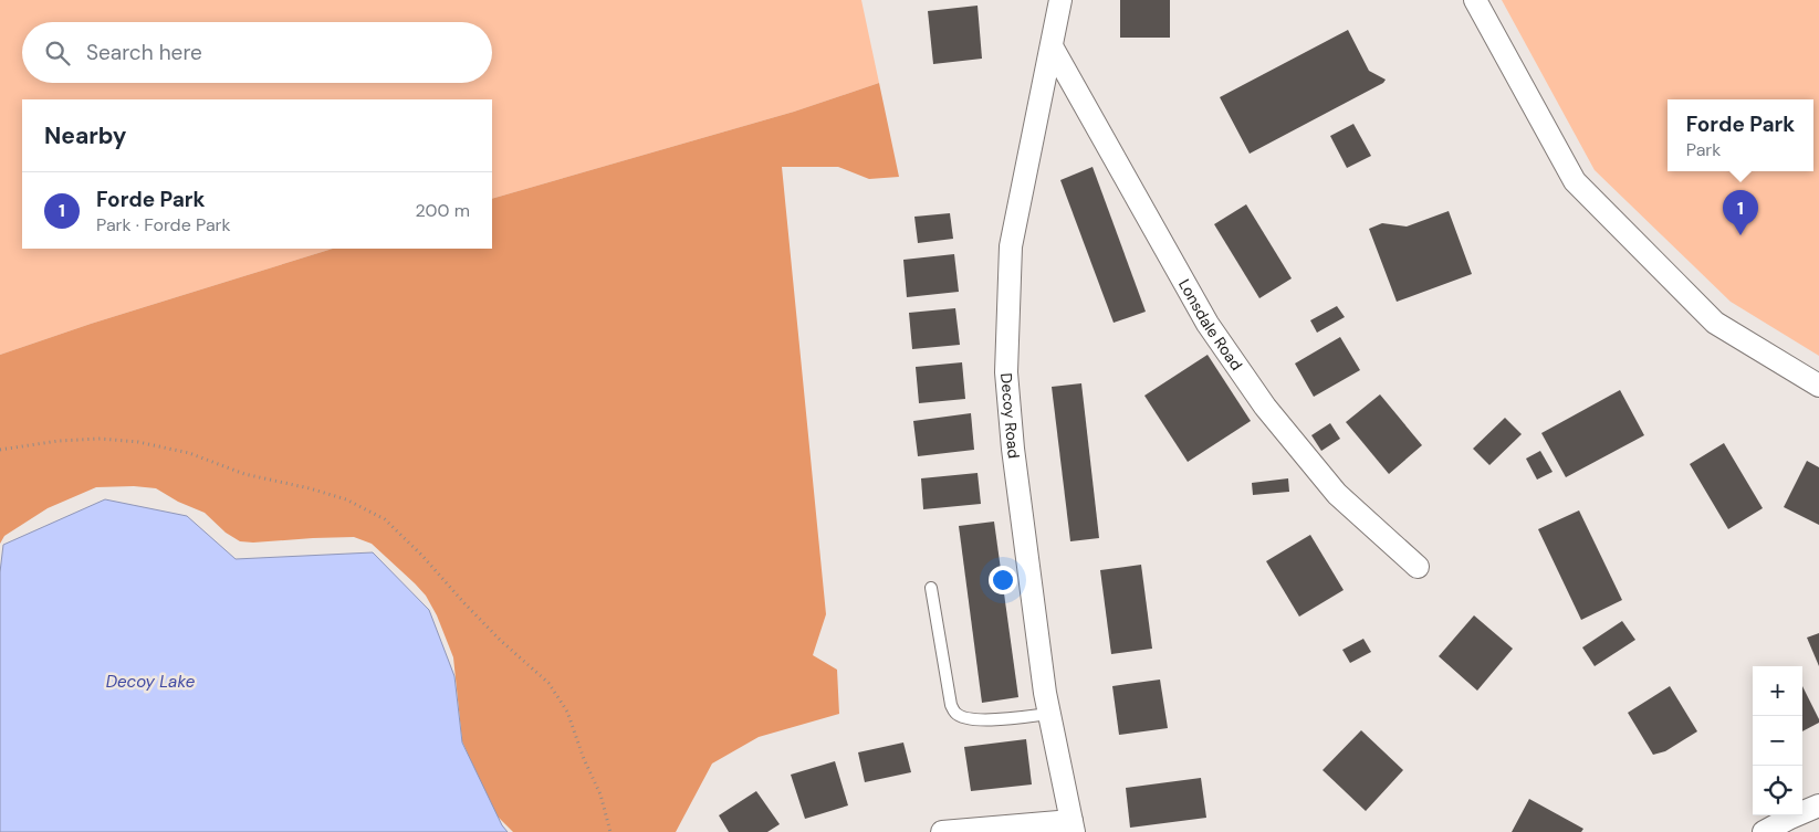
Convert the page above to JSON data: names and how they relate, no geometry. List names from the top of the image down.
{
  "streets": {
    "street": ["Lonsdale Road", "Decoy Road"]
  },
  "crossings": [
    ["Lonsdale Road", "Decoy Road"]
  ],
  "water": ["Decoy Lake"],
  "page": {
    "search": "Search here",
    "popup": ["Forde Park", "Park"],
    "heading": "Nearby",
    "list": [
      {
        "mark": "1",
        "name": "Forde Park",
        "note": "Park · Forde Park",
        "value": "200 m"
      }
    ],
    "pins": "1",
    "map_buttons": ["+", "−"]
  }
}
